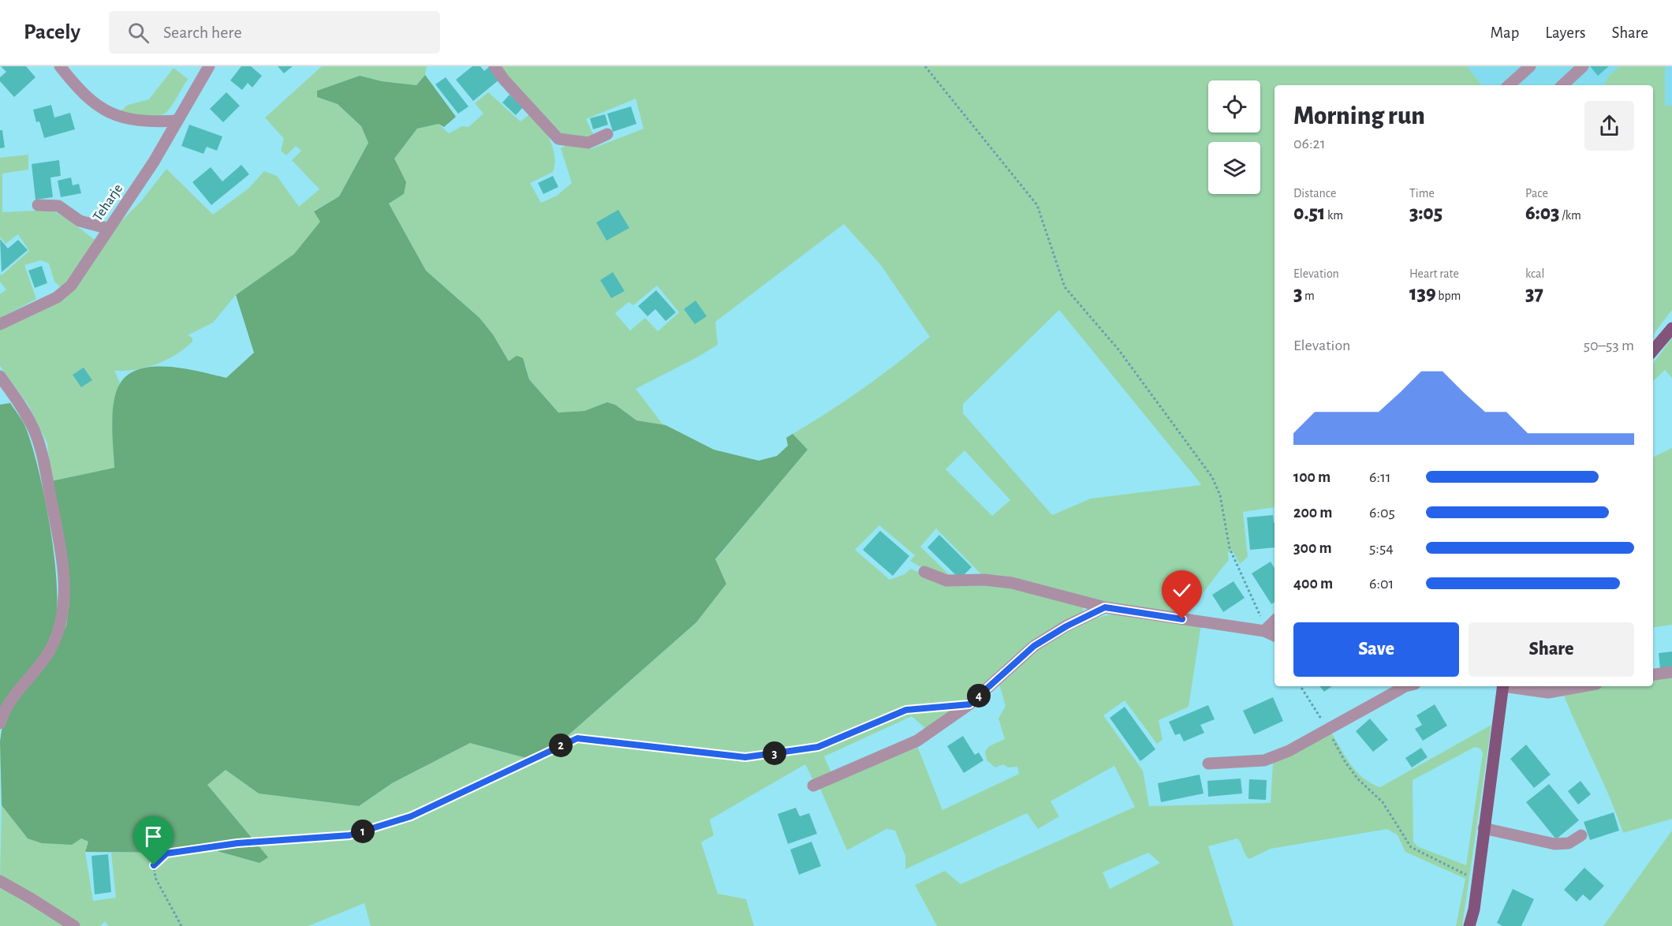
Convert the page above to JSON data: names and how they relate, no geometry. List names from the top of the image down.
{
  "streets": {
    "street": ["Teharje"]
  },
  "page": {
    "header": "Pacely",
    "search": "Search here",
    "nav": ["Map", "Layers", "Share"],
    "heading": ["Morning run", "06:21"],
    "stats": [
      ["Distance", "0.51 km"],
      ["Time", "3:05"],
      ["Pace", "6:03 /km"],
      ["Elevation", "3 m"],
      ["Heart rate", "139 bpm"],
      ["kcal", "37"]
    ],
    "chart": ["Elevation", "50–53 m"],
    "list": [
      {
        "name": "100 m",
        "note": "6:11"
      },
      {
        "name": "200 m",
        "note": "6:05"
      },
      {
        "name": "300 m",
        "note": "5:54"
      },
      {
        "name": "400 m",
        "note": "6:01"
      }
    ],
    "buttons": ["Save", "Share"],
    "pins": [
      "4",
      "2",
      "3",
      "1"
    ]
  }
}
